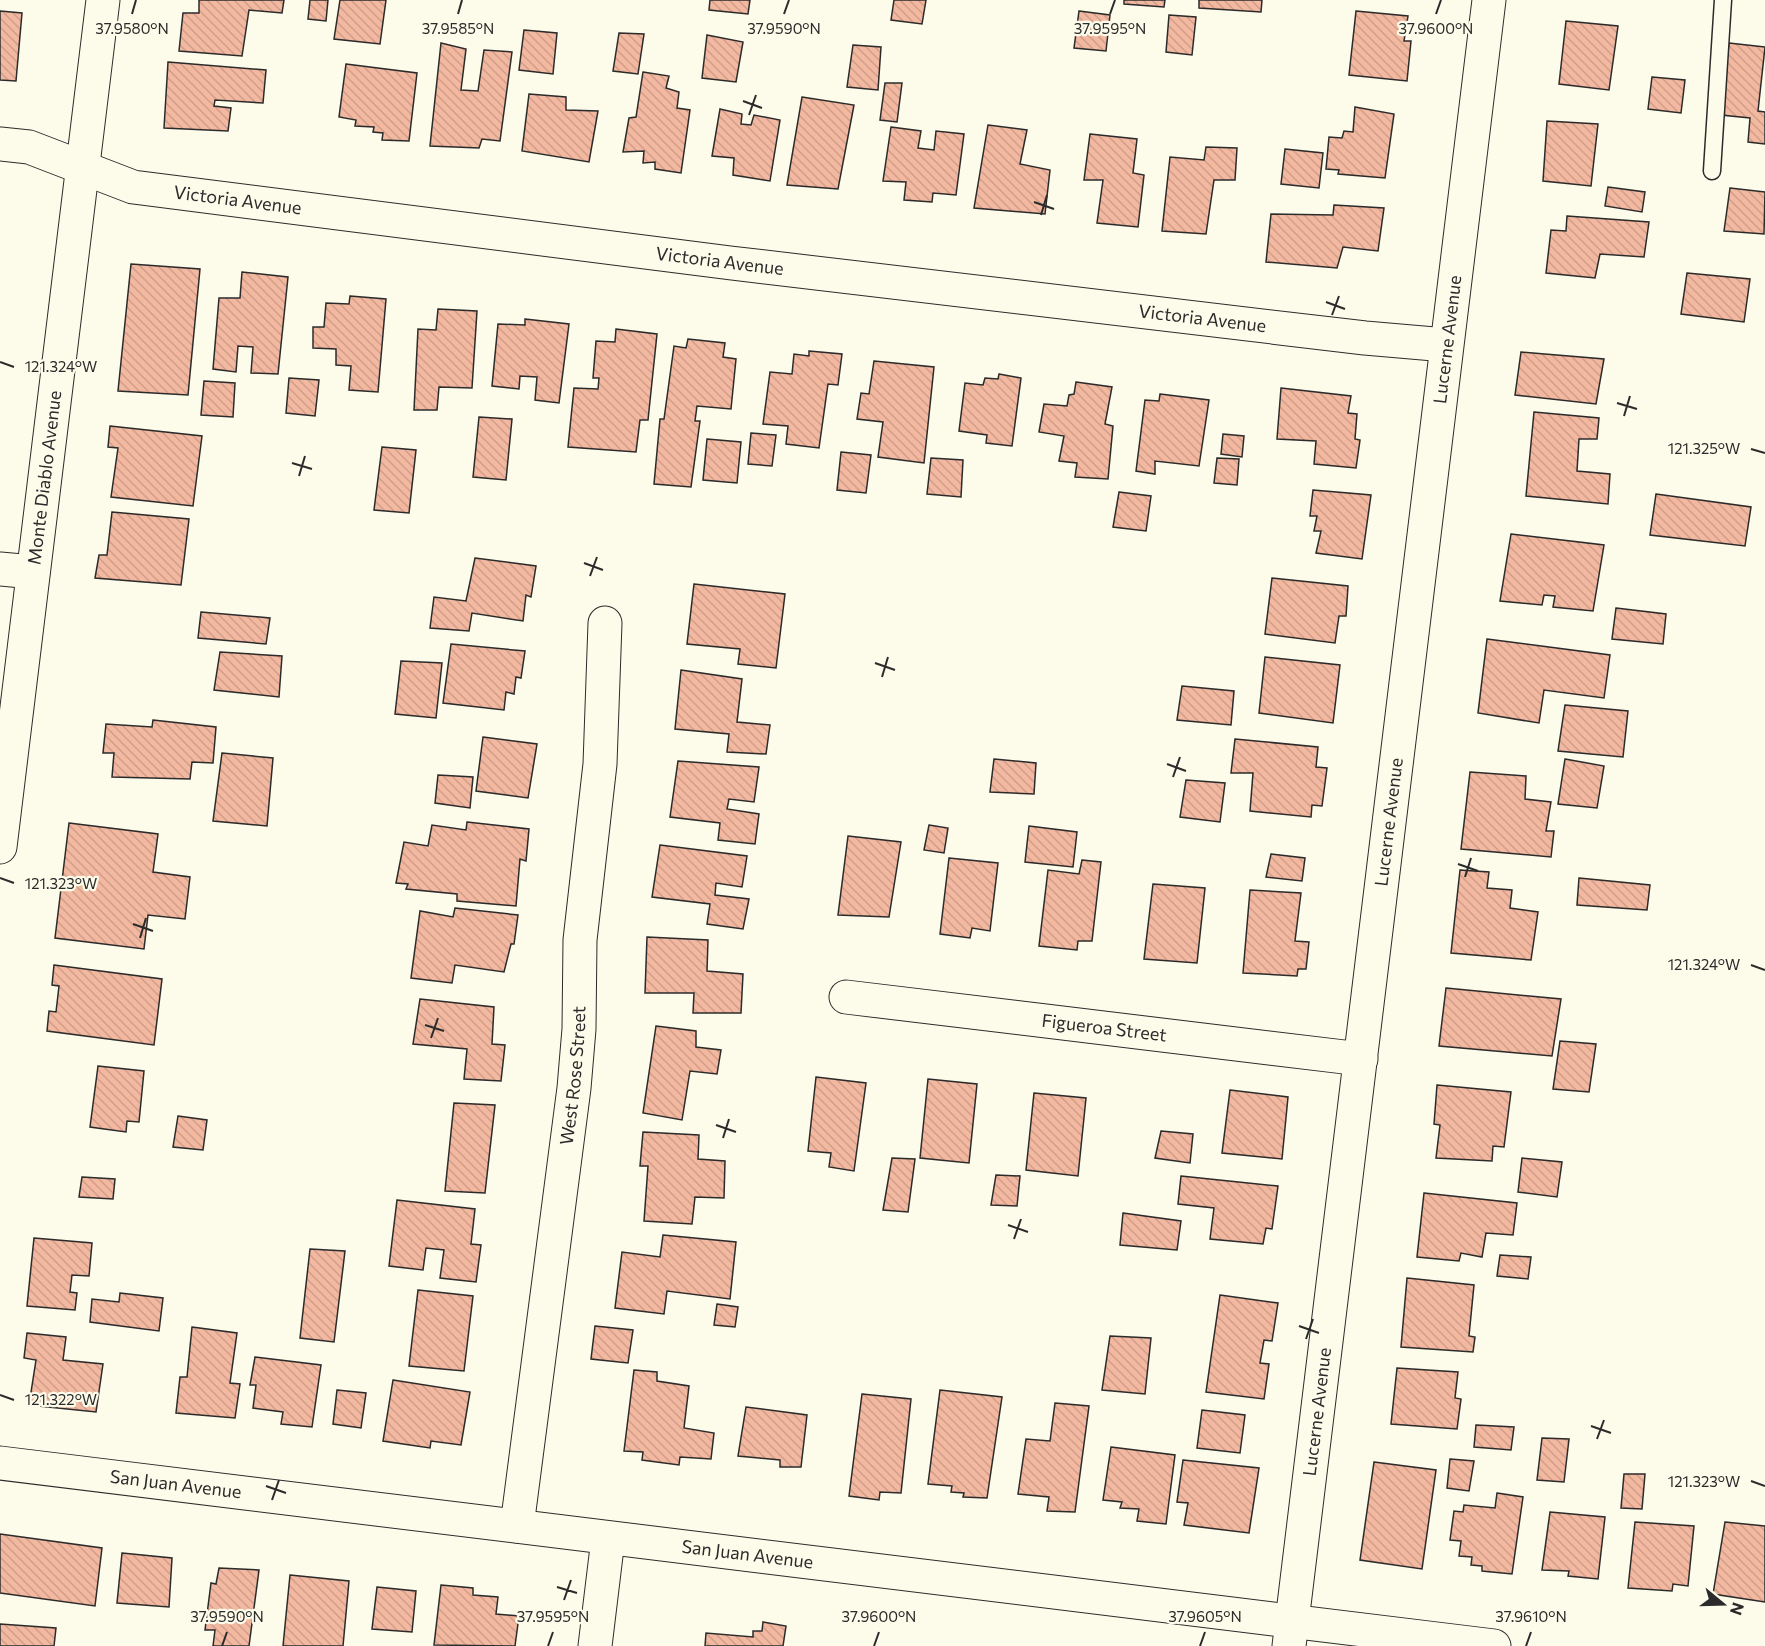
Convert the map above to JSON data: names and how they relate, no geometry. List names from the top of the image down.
{
  "streets": {
    "street": [
      "Victoria Avenue",
      "Lucerne Avenue",
      "Monte Diablo Avenue",
      "Figueroa Street",
      "West Rose Street",
      "San Juan Avenue"
    ]
  },
  "crossings": [
    ["Victoria Avenue", "Lucerne Avenue"],
    ["Victoria Avenue", "Monte Diablo Avenue"],
    ["Lucerne Avenue", "Figueroa Street"],
    ["Lucerne Avenue", "San Juan Avenue"],
    ["West Rose Street", "San Juan Avenue"]
  ],
  "north": "right",
  "coordinates": [
    "37.9580°N",
    "37.9585°N",
    "37.9590°N",
    "37.9595°N",
    "37.9600°N",
    "121.324°W",
    "121.325°W",
    "121.323°W",
    "121.322°W",
    "37.9605°N",
    "37.9610°N"
  ]
}
